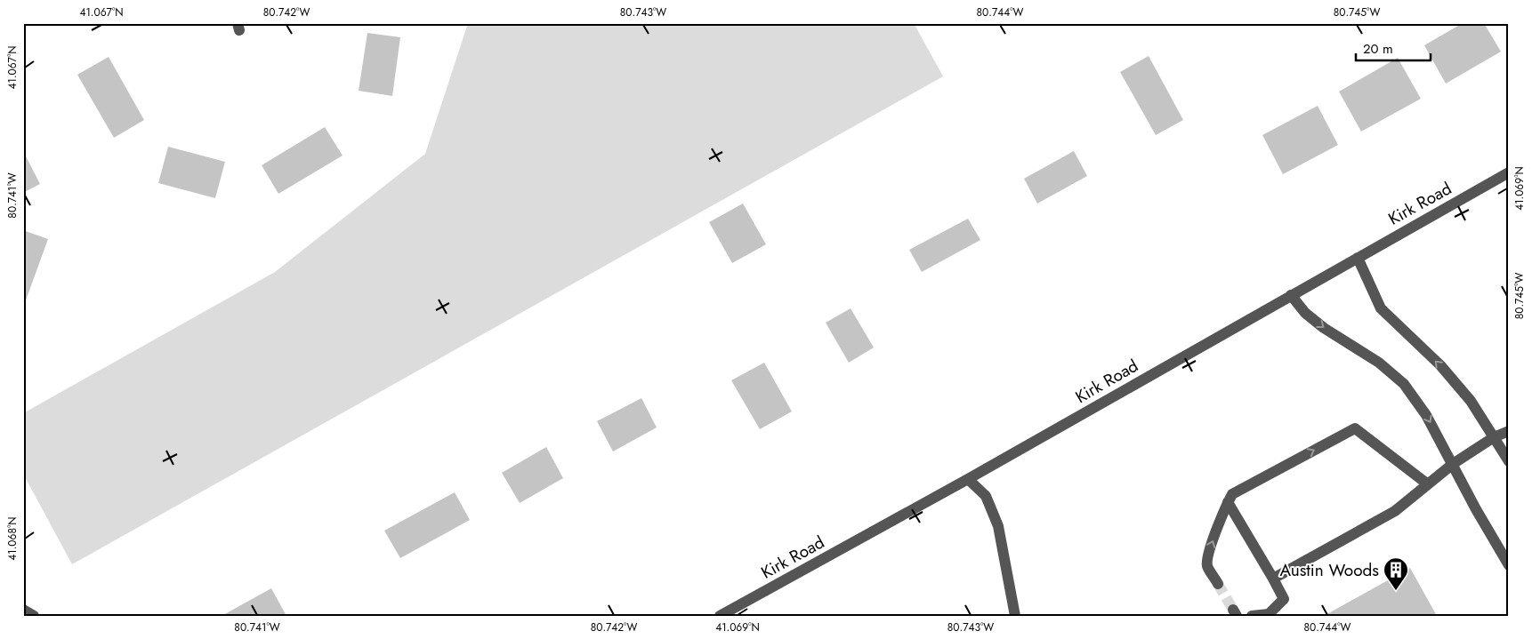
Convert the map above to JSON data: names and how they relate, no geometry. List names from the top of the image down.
{
  "streets": {
    "street": ["Kirk Road"]
  },
  "places": {
    "building": ["Austin Woods"]
  },
  "scale_bar": "20 m",
  "coordinates": [
    "41.067°N",
    "80.742°W",
    "80.743°W",
    "80.744°W",
    "80.745°W",
    "41.069°N",
    "80.741°W",
    "41.068°N"
  ]
}
